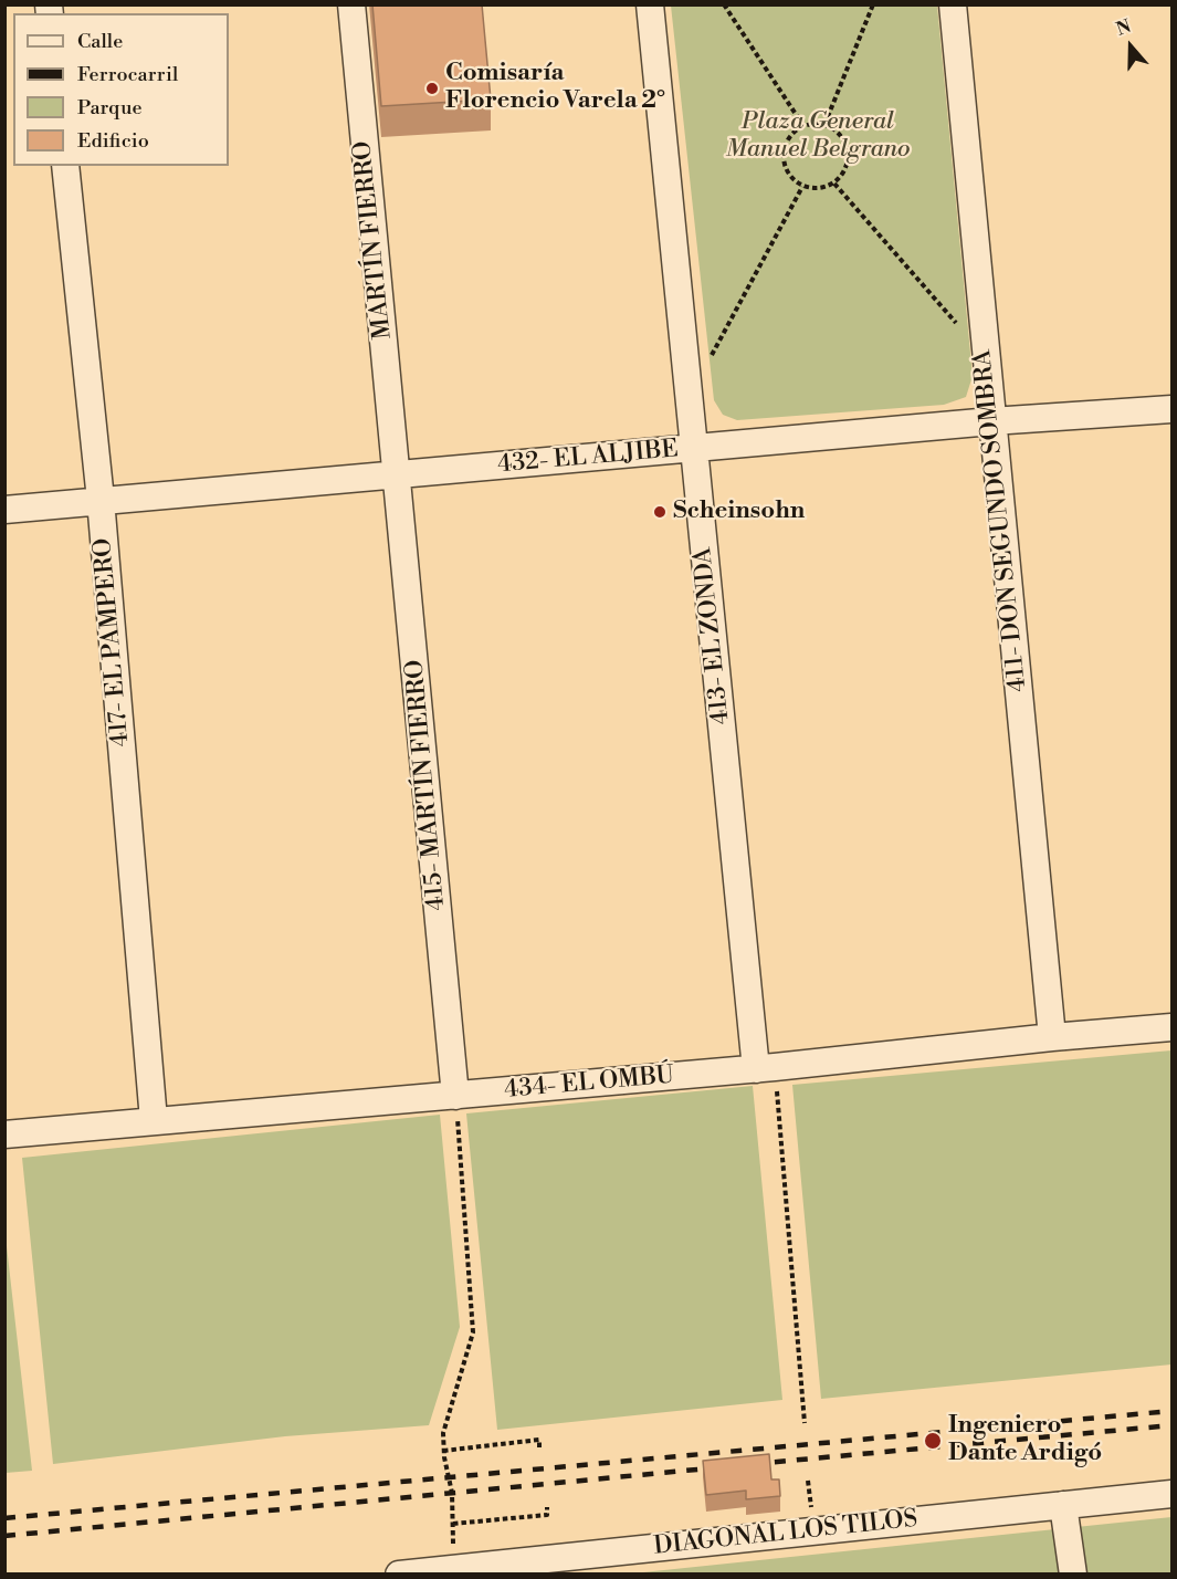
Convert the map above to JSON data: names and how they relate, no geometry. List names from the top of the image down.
{
  "streets": {
    "street": [
      "MARTÍN FIERRO",
      "432- EL ALJIBE",
      "411- DON SEGUNDO SOMBRA",
      "413- EL ZONDA",
      "417- EL PAMPERO",
      "415- MARTÍN FIERRO",
      "434- EL OMBÚ",
      "DIAGONAL LOS TILOS"
    ]
  },
  "crossings": [
    ["MARTÍN FIERRO", "432- EL ALJIBE"],
    ["MARTÍN FIERRO", "415- MARTÍN FIERRO"],
    ["432- EL ALJIBE", "411- DON SEGUNDO SOMBRA"],
    ["432- EL ALJIBE", "413- EL ZONDA"],
    ["432- EL ALJIBE", "417- EL PAMPERO"],
    ["432- EL ALJIBE", "415- MARTÍN FIERRO"],
    ["411- DON SEGUNDO SOMBRA", "434- EL OMBÚ"],
    ["413- EL ZONDA", "434- EL OMBÚ"],
    ["417- EL PAMPERO", "434- EL OMBÚ"],
    ["415- MARTÍN FIERRO", "434- EL OMBÚ"]
  ],
  "parks": ["Plaza General Manuel Belgrano"],
  "places": ["Comisaría Florencio Varela 2°", "Scheinsohn", "Ingeniero Dante Ardigó"],
  "legend": [
    "Calle",
    "Ferrocarril",
    "Parque",
    "Edificio"
  ],
  "north": "top"
}
